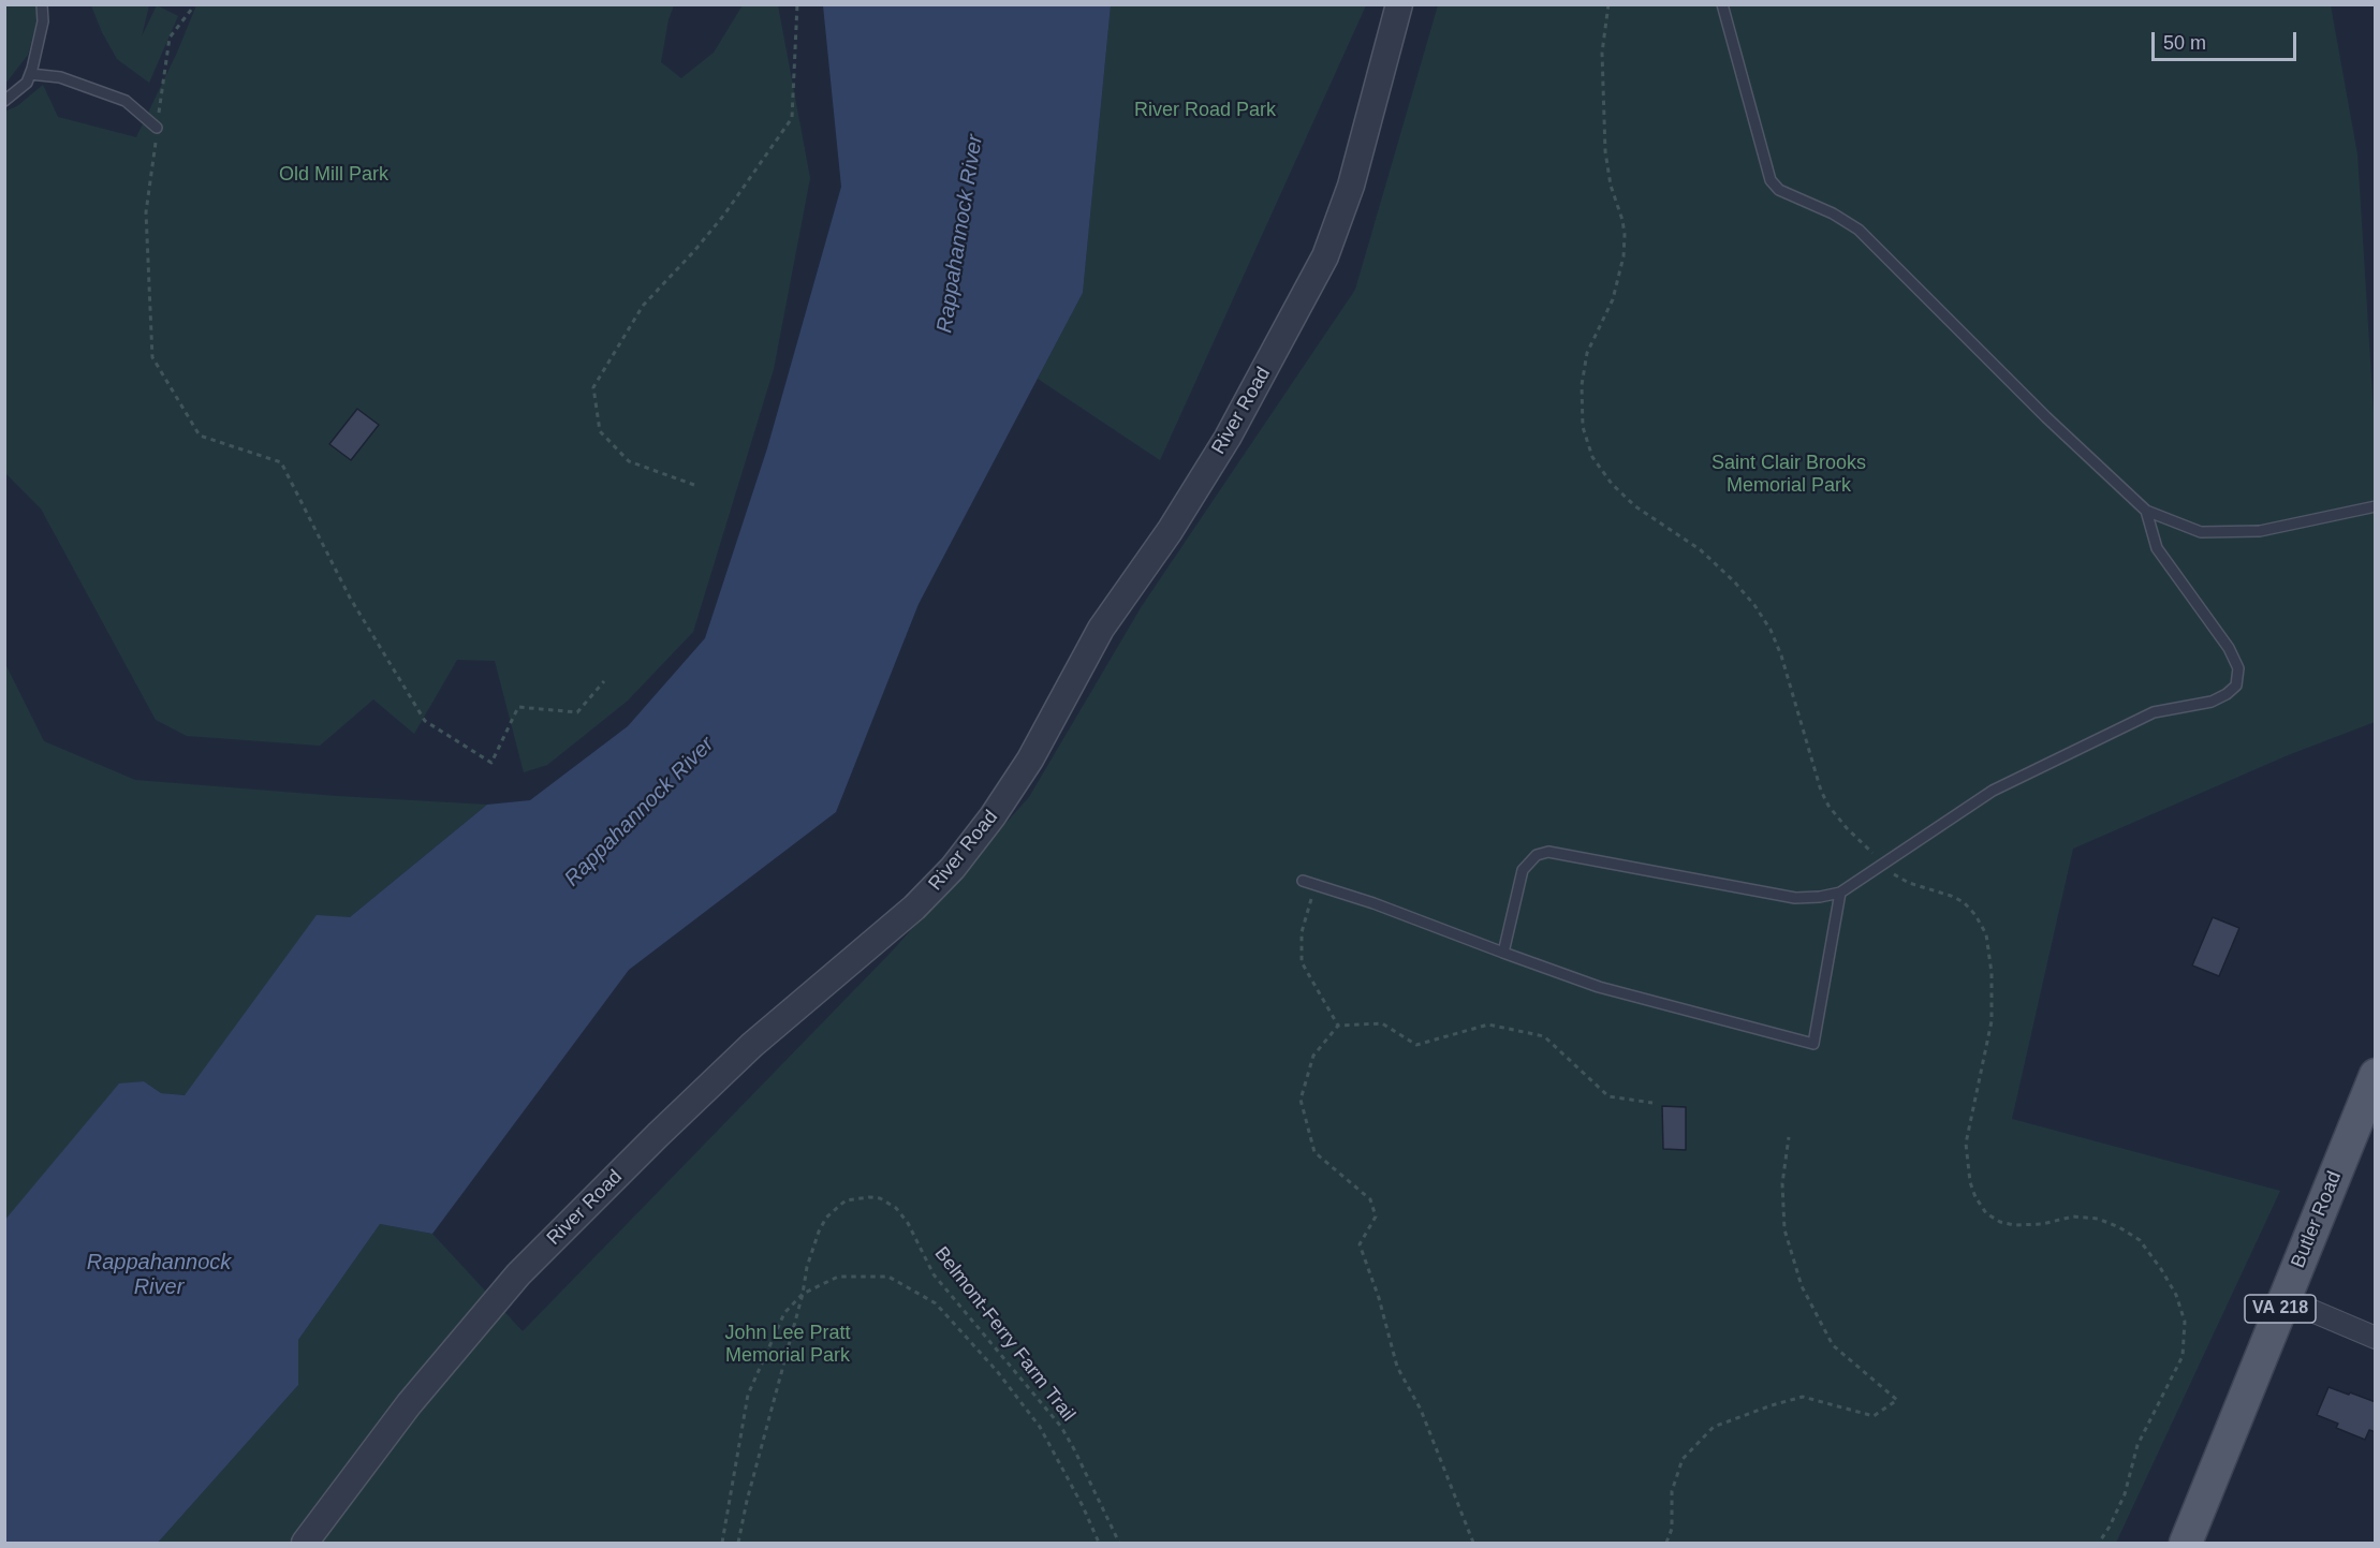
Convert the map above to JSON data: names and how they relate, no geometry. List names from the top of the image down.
{
  "streets": {
    "main road": ["Butler Road", "VA 218"],
    "street": ["River Road"],
    "path": ["Belmont-Ferry Farm Trail"]
  },
  "water": ["Rappahannock River"],
  "parks": [
    "River Road Park",
    "Old Mill Park",
    "Saint Clair Brooks Memorial Park",
    "John Lee Pratt Memorial Park"
  ],
  "scale_bar": "50 m"
}
